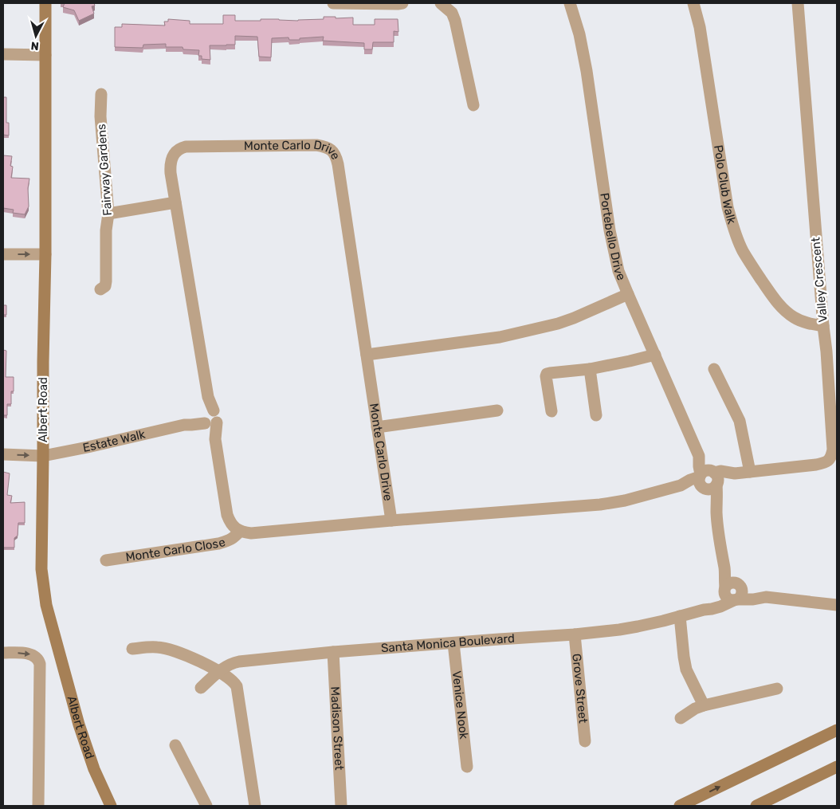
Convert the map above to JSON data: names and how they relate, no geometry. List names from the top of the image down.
{
  "streets": {
    "street": [
      "Monte Carlo Drive",
      "Fairway Gardens",
      "Polo Club Walk",
      "Portebello Drive",
      "Valley Crescent",
      "Albert Road",
      "Estate Walk",
      "Monte Carlo Close",
      "Santa Monica Boulevard",
      "Grove Street",
      "Venice Nook",
      "Madison Street"
    ]
  },
  "crossings": [
    ["Monte Carlo Drive", "Estate Walk"],
    ["Polo Club Walk", "Valley Crescent"],
    ["Portebello Drive", "Valley Crescent"],
    ["Portebello Drive", "Santa Monica Boulevard"],
    ["Albert Road", "Estate Walk"],
    ["Santa Monica Boulevard", "Grove Street"],
    ["Santa Monica Boulevard", "Venice Nook"],
    ["Santa Monica Boulevard", "Madison Street"]
  ],
  "north": "bottom"
}
